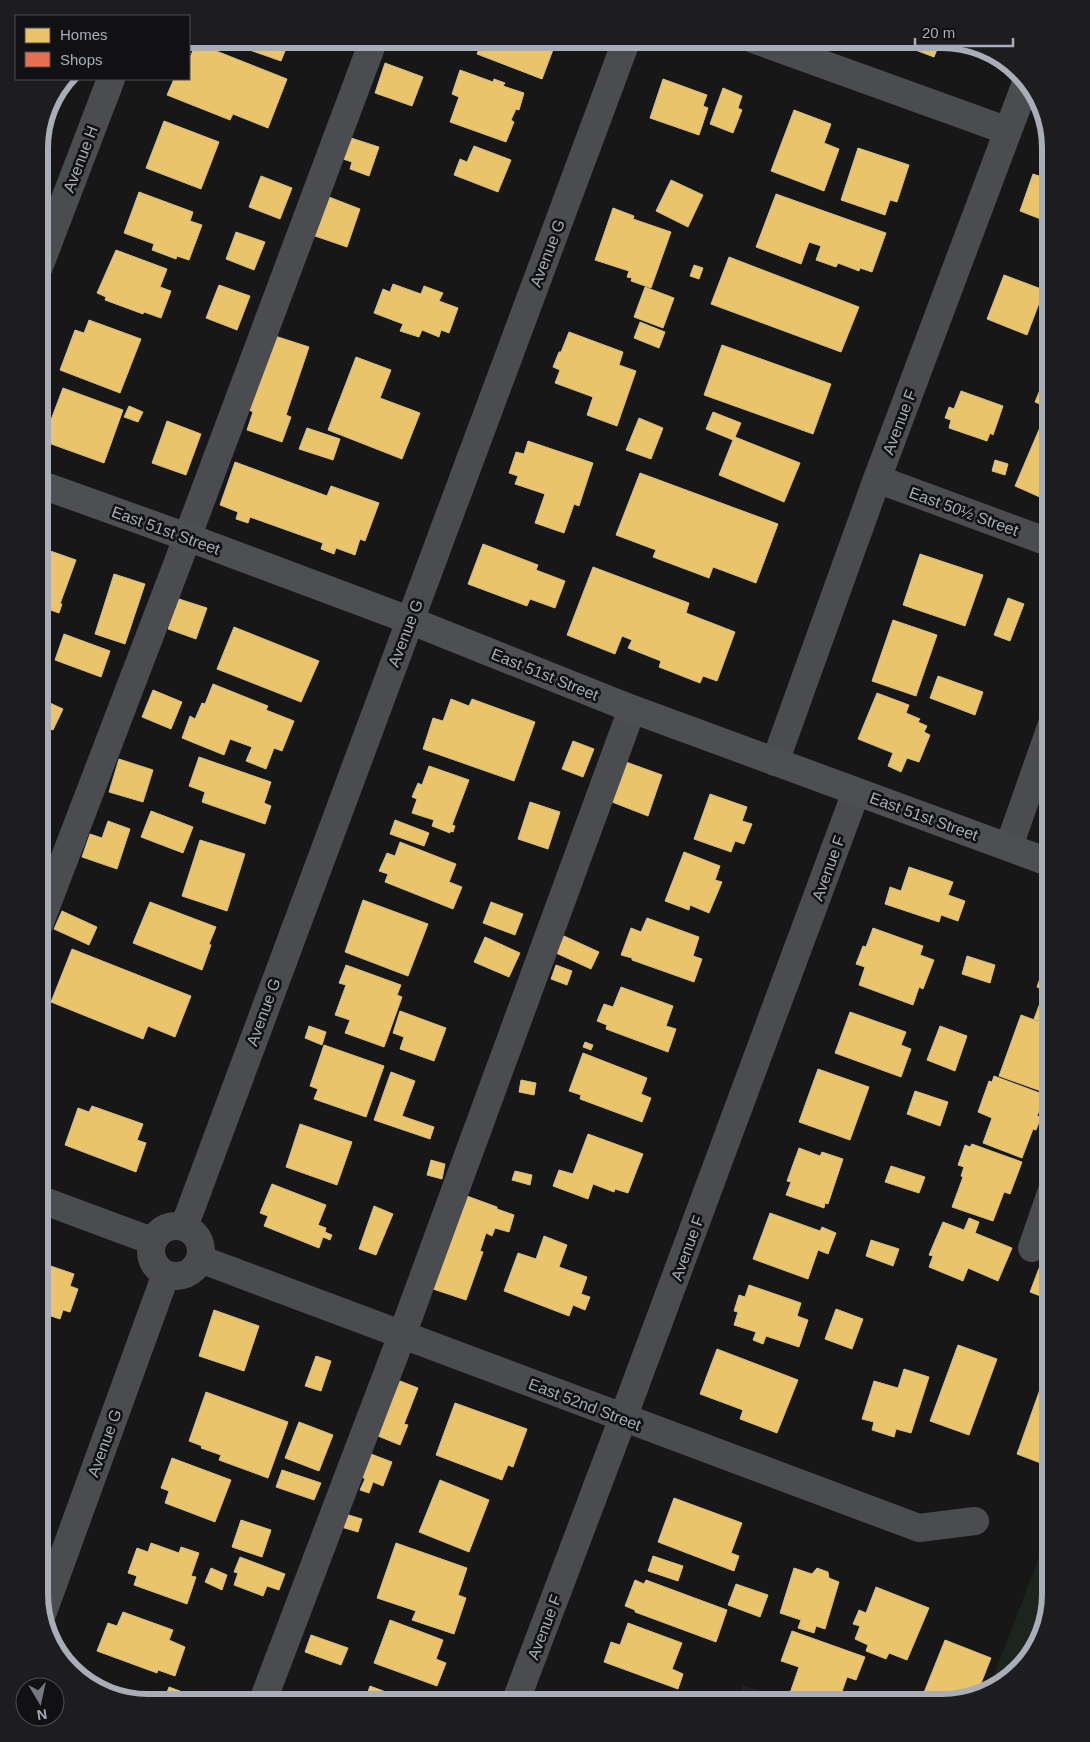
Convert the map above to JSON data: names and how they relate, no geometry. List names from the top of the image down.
{
  "streets": {
    "main road": ["East 51st Street"],
    "street": [
      "Avenue H",
      "Avenue G",
      "Avenue F",
      "East 50½ Street",
      "East 52nd Street"
    ]
  },
  "crossings": [
    ["Avenue G", "East 51st Street"],
    ["Avenue G", "East 52nd Street"],
    ["Avenue F", "East 50½ Street"],
    ["Avenue F", "East 51st Street"],
    ["Avenue F", "East 52nd Street"]
  ],
  "legend": ["Homes", "Shops"],
  "scale_bar": "20 m",
  "north": "bottom"
}
